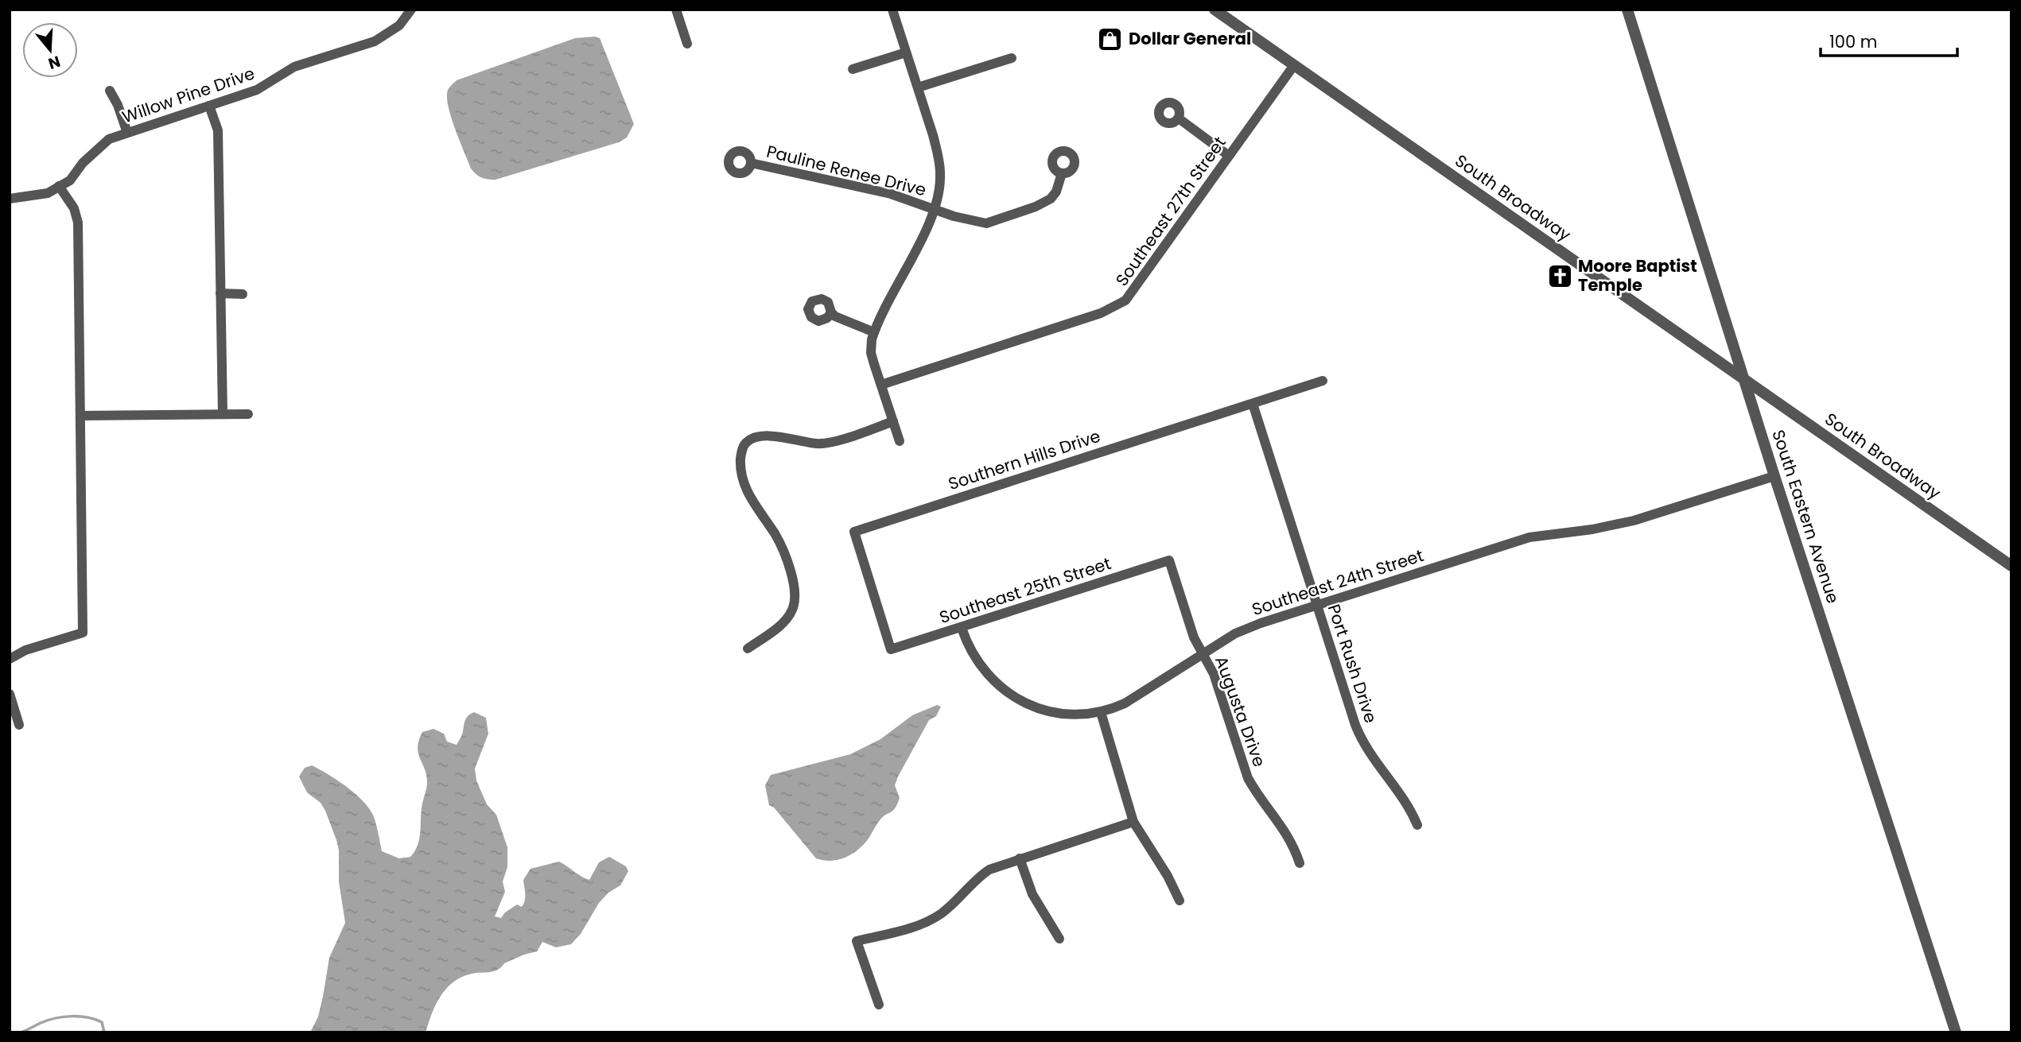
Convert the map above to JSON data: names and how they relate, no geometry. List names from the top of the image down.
{
  "streets": {
    "street": [
      "Willow Pine Drive",
      "Pauline Renee Drive",
      "South Broadway",
      "Southeast 27th Street",
      "Southern Hills Drive",
      "South Eastern Avenue",
      "Southeast 24th Street",
      "Southeast 25th Street",
      "Port Rush Drive",
      "Augusta Drive"
    ]
  },
  "crossings": [
    ["South Broadway", "Southeast 27th Street"],
    ["South Broadway", "South Eastern Avenue"],
    ["Southern Hills Drive", "Southeast 25th Street"],
    ["Southern Hills Drive", "Port Rush Drive"],
    ["South Eastern Avenue", "Southeast 24th Street"],
    ["Southeast 24th Street", "Southeast 25th Street"],
    ["Southeast 24th Street", "Port Rush Drive"],
    ["Southeast 24th Street", "Augusta Drive"],
    ["Southeast 25th Street", "Augusta Drive"]
  ],
  "places": {
    "shop": ["Dollar General"],
    "church": ["Moore Baptist Temple"]
  },
  "scale_bar": "100 m",
  "north": "bottom"
}
